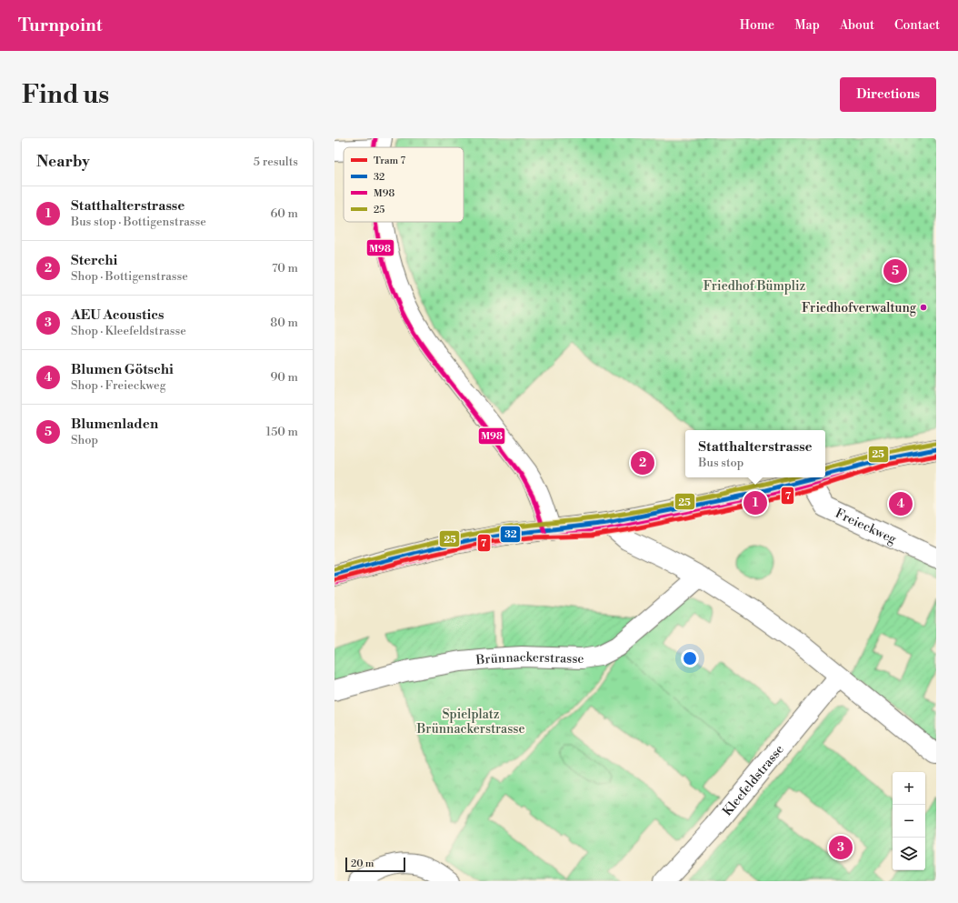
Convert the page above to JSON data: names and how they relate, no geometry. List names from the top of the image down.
{
  "streets": {
    "street": ["Freieckweg", "Brünnackerstrasse", "Kleefeldstrasse"]
  },
  "parks": ["Friedhof Bümpliz", "Spielplatz Brünnackerstrasse"],
  "places": ["Friedhofverwaltung"],
  "lines": [
    "transit line M98",
    "transit line 25",
    "transit line 32",
    "tram line 7"
  ],
  "legend": [
    "Tram 7",
    "32",
    "M98",
    "25"
  ],
  "scale_bar": "20 m",
  "page": {
    "header": "Turnpoint",
    "nav": [
      "Home",
      "Map",
      "About",
      "Contact"
    ],
    "buttons": "Directions",
    "title": "Find us",
    "heading": ["Nearby", "5 results"],
    "list": [
      {
        "mark": "1",
        "name": "Statthalterstrasse",
        "note": "Bus stop · Bottigenstrasse",
        "value": "60 m"
      },
      {
        "mark": "2",
        "name": "Sterchi",
        "note": "Shop · Bottigenstrasse",
        "value": "70 m"
      },
      {
        "mark": "3",
        "name": "AEU Acoustics",
        "note": "Shop · Kleefeldstrasse",
        "value": "80 m"
      },
      {
        "mark": "4",
        "name": "Blumen Götschi",
        "note": "Shop · Freieckweg",
        "value": "90 m"
      },
      {
        "mark": "5",
        "name": "Blumenladen",
        "note": "Shop",
        "value": "150 m"
      }
    ],
    "pins": [
      "5",
      "2",
      "1",
      "4",
      "3"
    ],
    "popup": ["Statthalterstrasse", "Bus stop"],
    "map_buttons": ["+", "−"],
    "scale": "20 m"
  }
}
